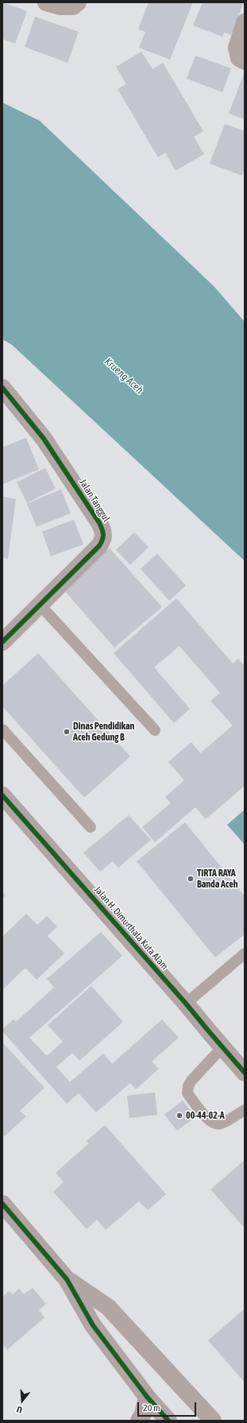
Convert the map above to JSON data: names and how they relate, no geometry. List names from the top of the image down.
{
  "streets": {
    "street": ["Jalan Tanggul", "Jalan H. Dimurthala Kuta Alam"]
  },
  "water": ["Krueng Aceh"],
  "places": ["Dinas Pendidikan Aceh Gedung B", "TIRTA RAYA Banda Aceh", "00-44-02-A"],
  "scale_bar": "20 m",
  "north": "bottom"
}
